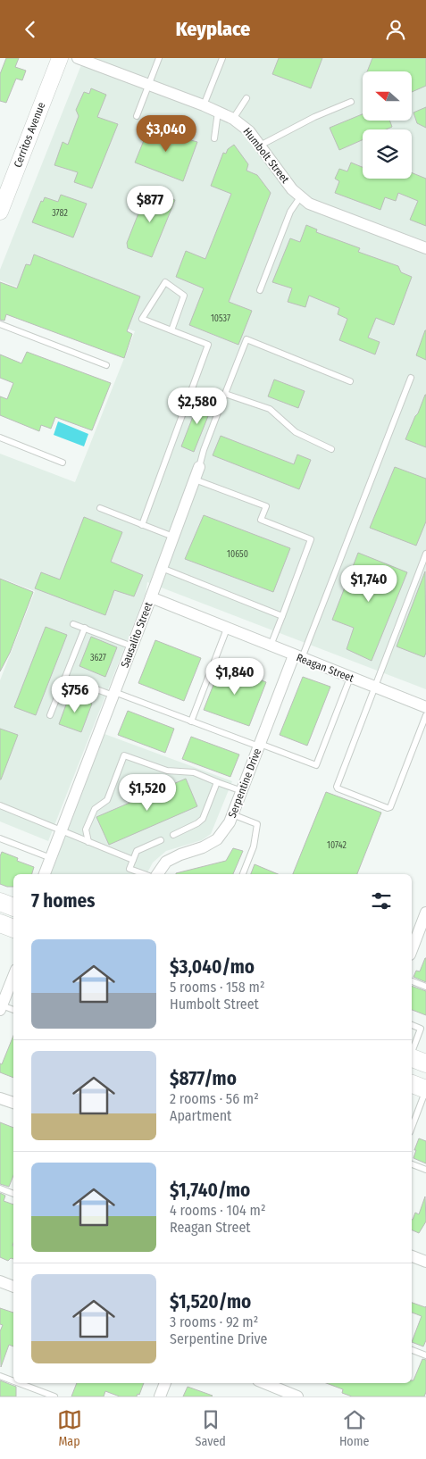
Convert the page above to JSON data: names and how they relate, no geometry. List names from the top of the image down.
{
  "streets": {
    "main road": ["Cerritos Avenue"],
    "street": [
      "Humbolt Street",
      "Sausalito Street",
      "Reagan Street",
      "Serpentine Drive"
    ]
  },
  "crossings": [
    ["Sausalito Street", "Reagan Street"],
    ["Reagan Street", "Serpentine Drive"]
  ],
  "house_numbers": [
    "3782",
    "10537",
    "10650",
    "3627",
    "10742"
  ],
  "north": "left",
  "page": {
    "header": "Keyplace",
    "price": [
      "$3,040",
      "$877",
      "$2,580",
      "$1,740",
      "$1,840",
      "$756",
      "$1,520"
    ],
    "heading": "7 homes",
    "list": [
      {
        "name": "$3,040/mo",
        "note": "5 rooms · 158 m² · Humbolt Street"
      },
      {
        "name": "$877/mo",
        "note": "2 rooms · 56 m² · Apartment"
      },
      {
        "name": "$1,740/mo",
        "note": "4 rooms · 104 m² · Reagan Street"
      },
      {
        "name": "$1,520/mo",
        "note": "3 rooms · 92 m² · Serpentine Drive"
      }
    ],
    "tabs": ["Map", "Saved", "Home"]
  }
}
